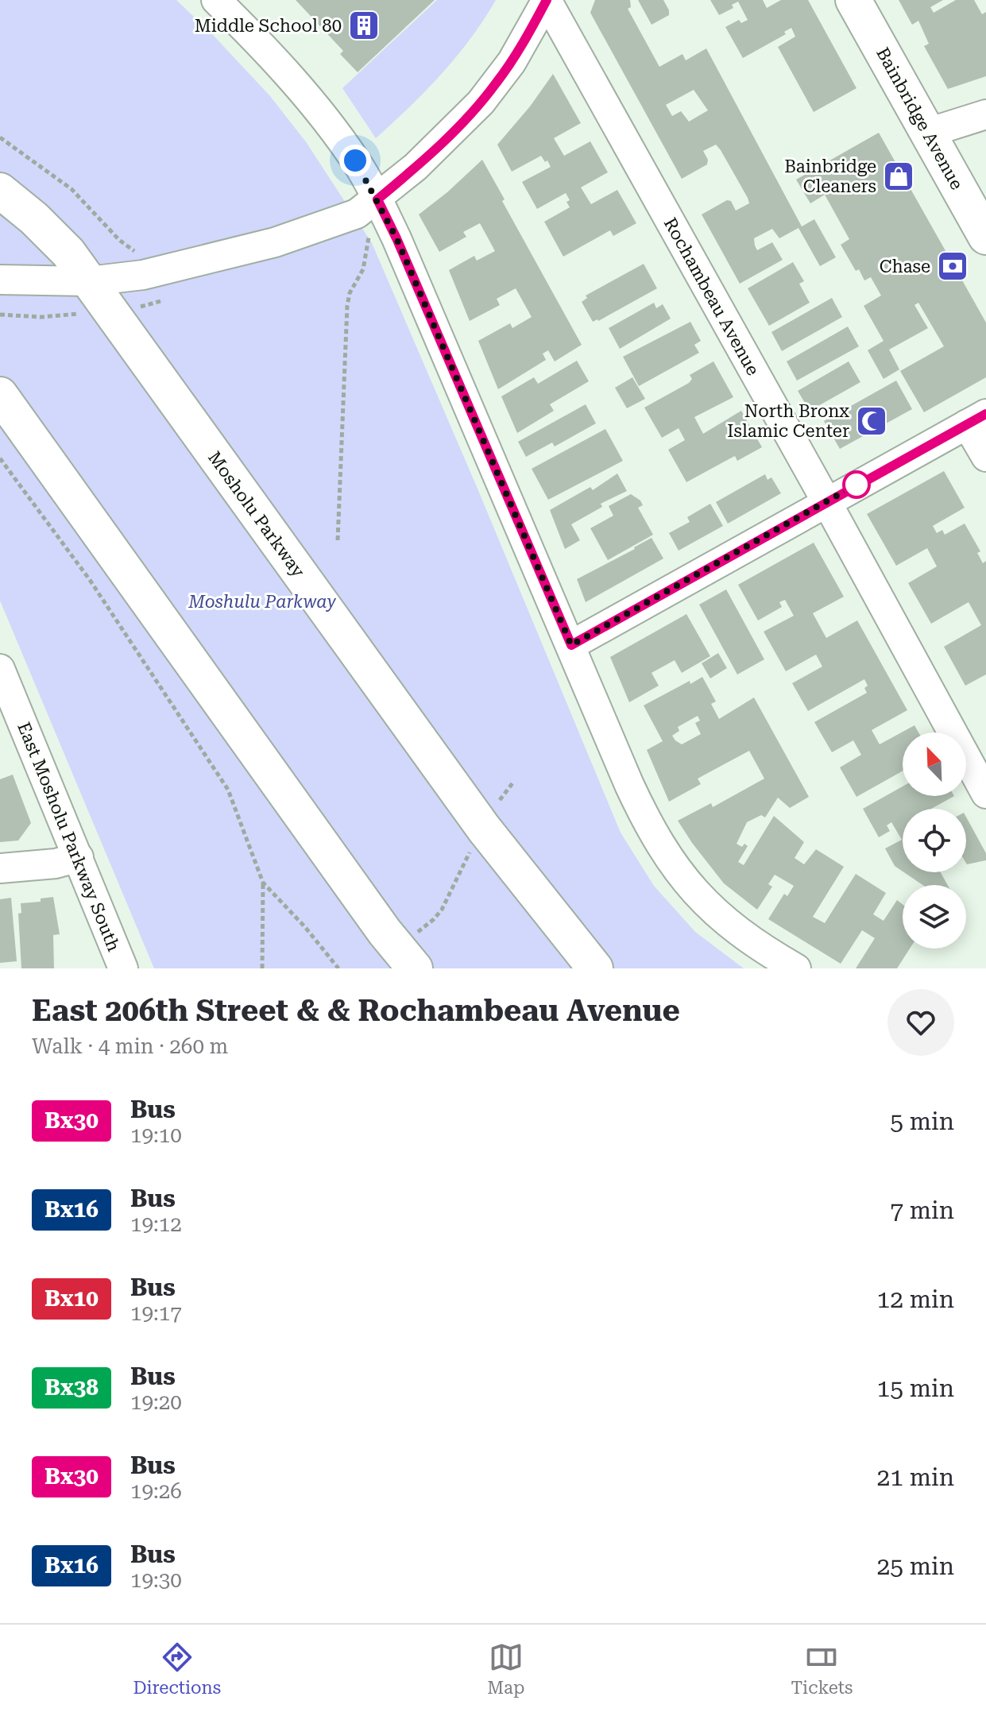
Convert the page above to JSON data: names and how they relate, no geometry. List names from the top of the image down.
{
  "streets": {
    "main road": ["Bainbridge Avenue", "Mosholu Parkway"],
    "street": ["Rochambeau Avenue", "East Mosholu Parkway South"]
  },
  "parks": ["Moshulu Parkway"],
  "places": {
    "building": ["Middle School 80"],
    "shop": ["Bainbridge Cleaners"],
    "bank": ["Chase"],
    "mosque": ["North Bronx Islamic Center"]
  },
  "lines": ["bus line Bx30"],
  "north": "top left",
  "page": {
    "heading": ["East 206th Street & & Rochambeau Avenue", "Walk · 4 min · 260 m"],
    "list": [
      {
        "mark": "Bx30",
        "name": "Bus",
        "note": "19:10",
        "value": "5 min"
      },
      {
        "mark": "Bx16",
        "name": "Bus",
        "note": "19:12",
        "value": "7 min"
      },
      {
        "mark": "Bx10",
        "name": "Bus",
        "note": "19:17",
        "value": "12 min"
      },
      {
        "mark": "Bx38",
        "name": "Bus",
        "note": "19:20",
        "value": "15 min"
      },
      {
        "mark": "Bx30",
        "name": "Bus",
        "note": "19:26",
        "value": "21 min"
      },
      {
        "mark": "Bx16",
        "name": "Bus",
        "note": "19:30",
        "value": "25 min"
      }
    ],
    "tabs": ["Directions", "Map", "Tickets"]
  }
}
